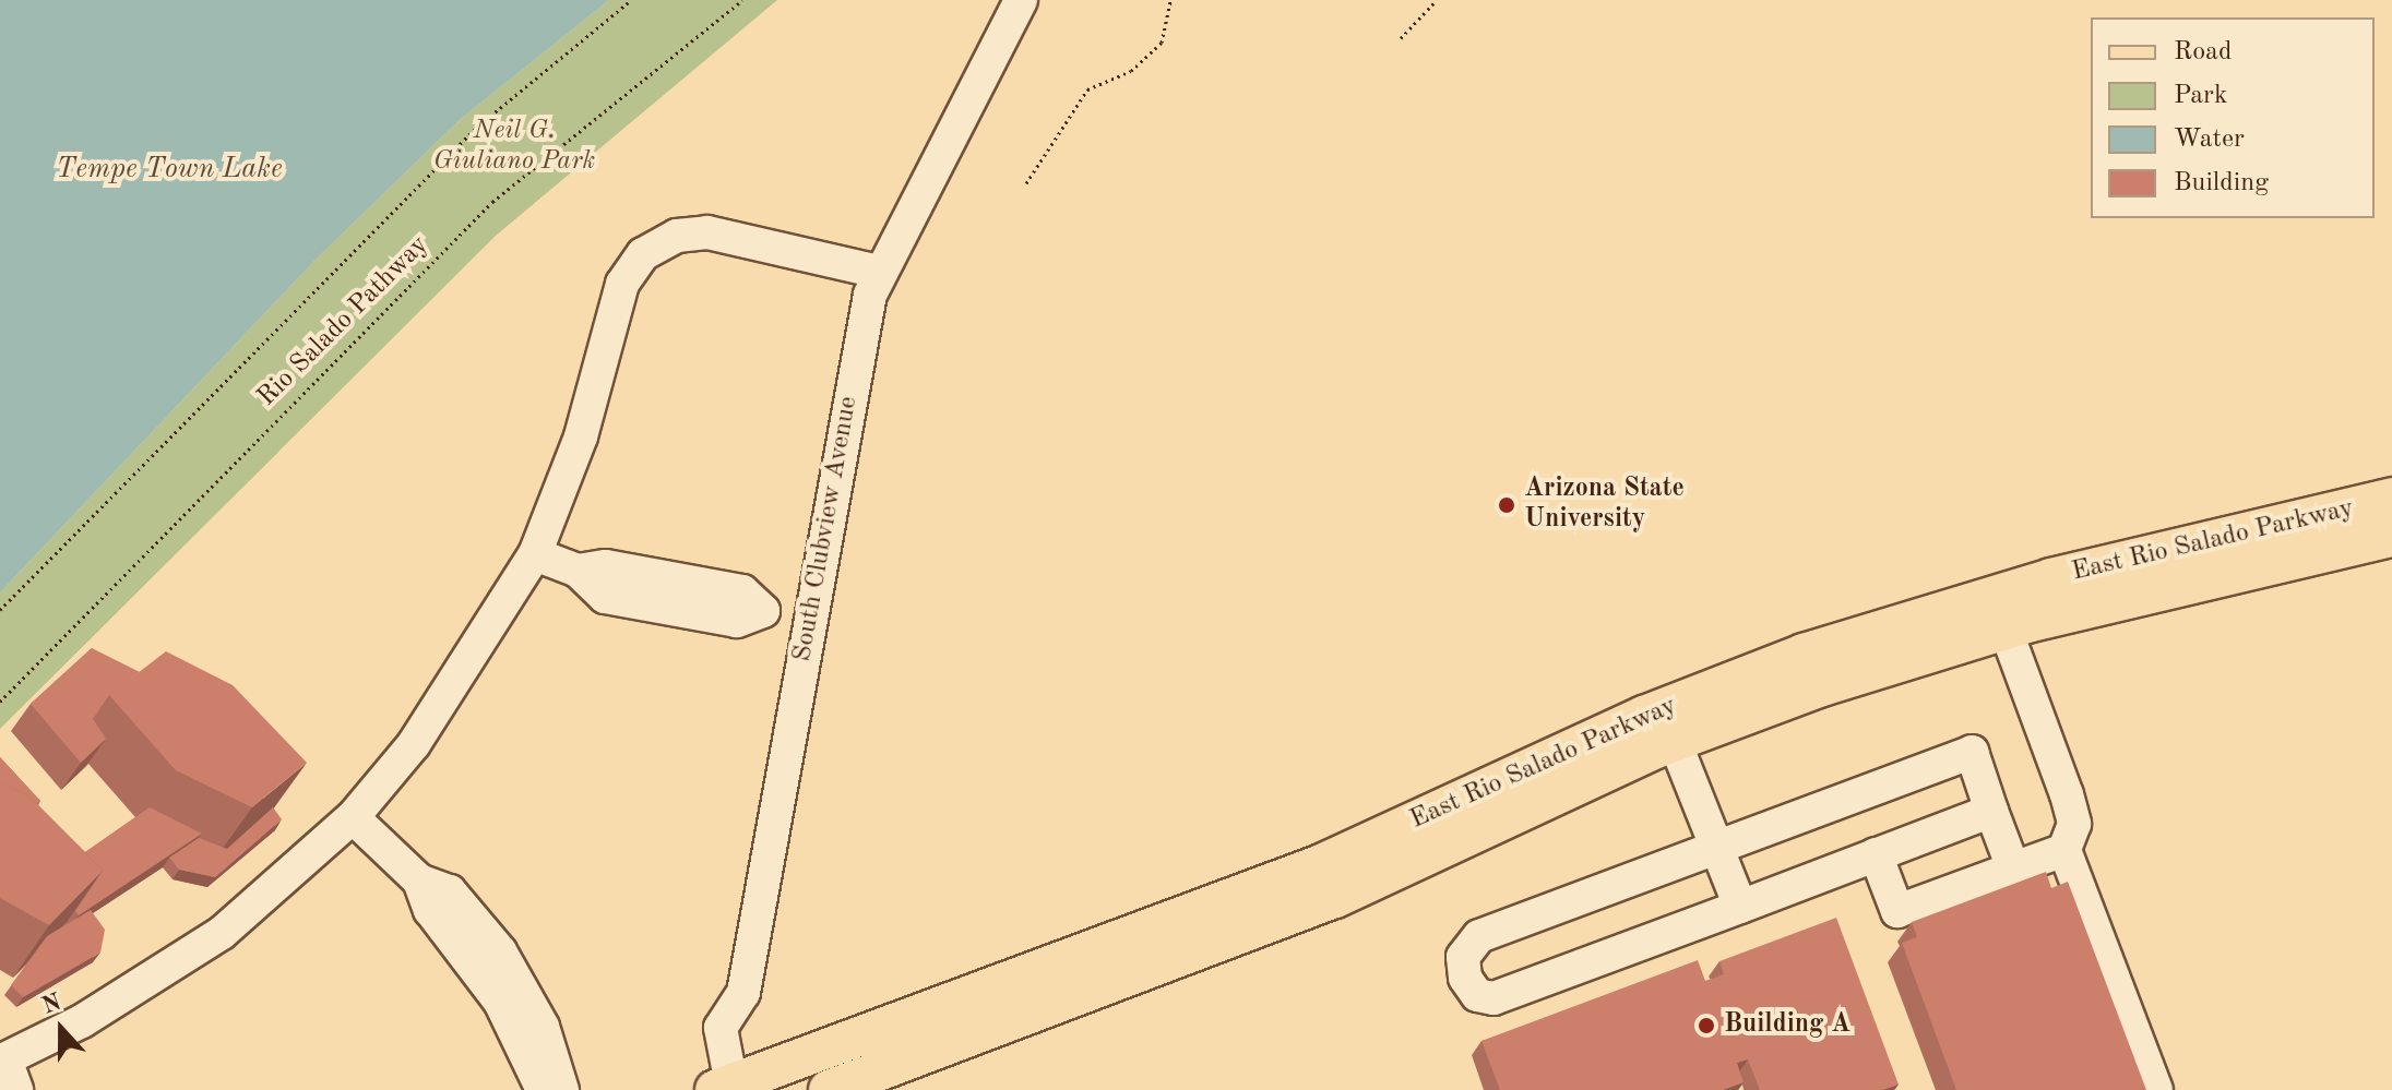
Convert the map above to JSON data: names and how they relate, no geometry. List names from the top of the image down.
{
  "streets": {
    "main road": ["East Rio Salado Parkway"],
    "street": ["South Clubview Avenue"],
    "path": ["Rio Salado Pathway"]
  },
  "crossings": [
    ["South Clubview Avenue", "East Rio Salado Parkway"]
  ],
  "water": ["Tempe Town Lake"],
  "parks": ["Neil G. Giuliano Park"],
  "places": ["Arizona State University", "Building A"],
  "legend": [
    "Road",
    "Park",
    "Water",
    "Building"
  ],
  "north": "top"
}
